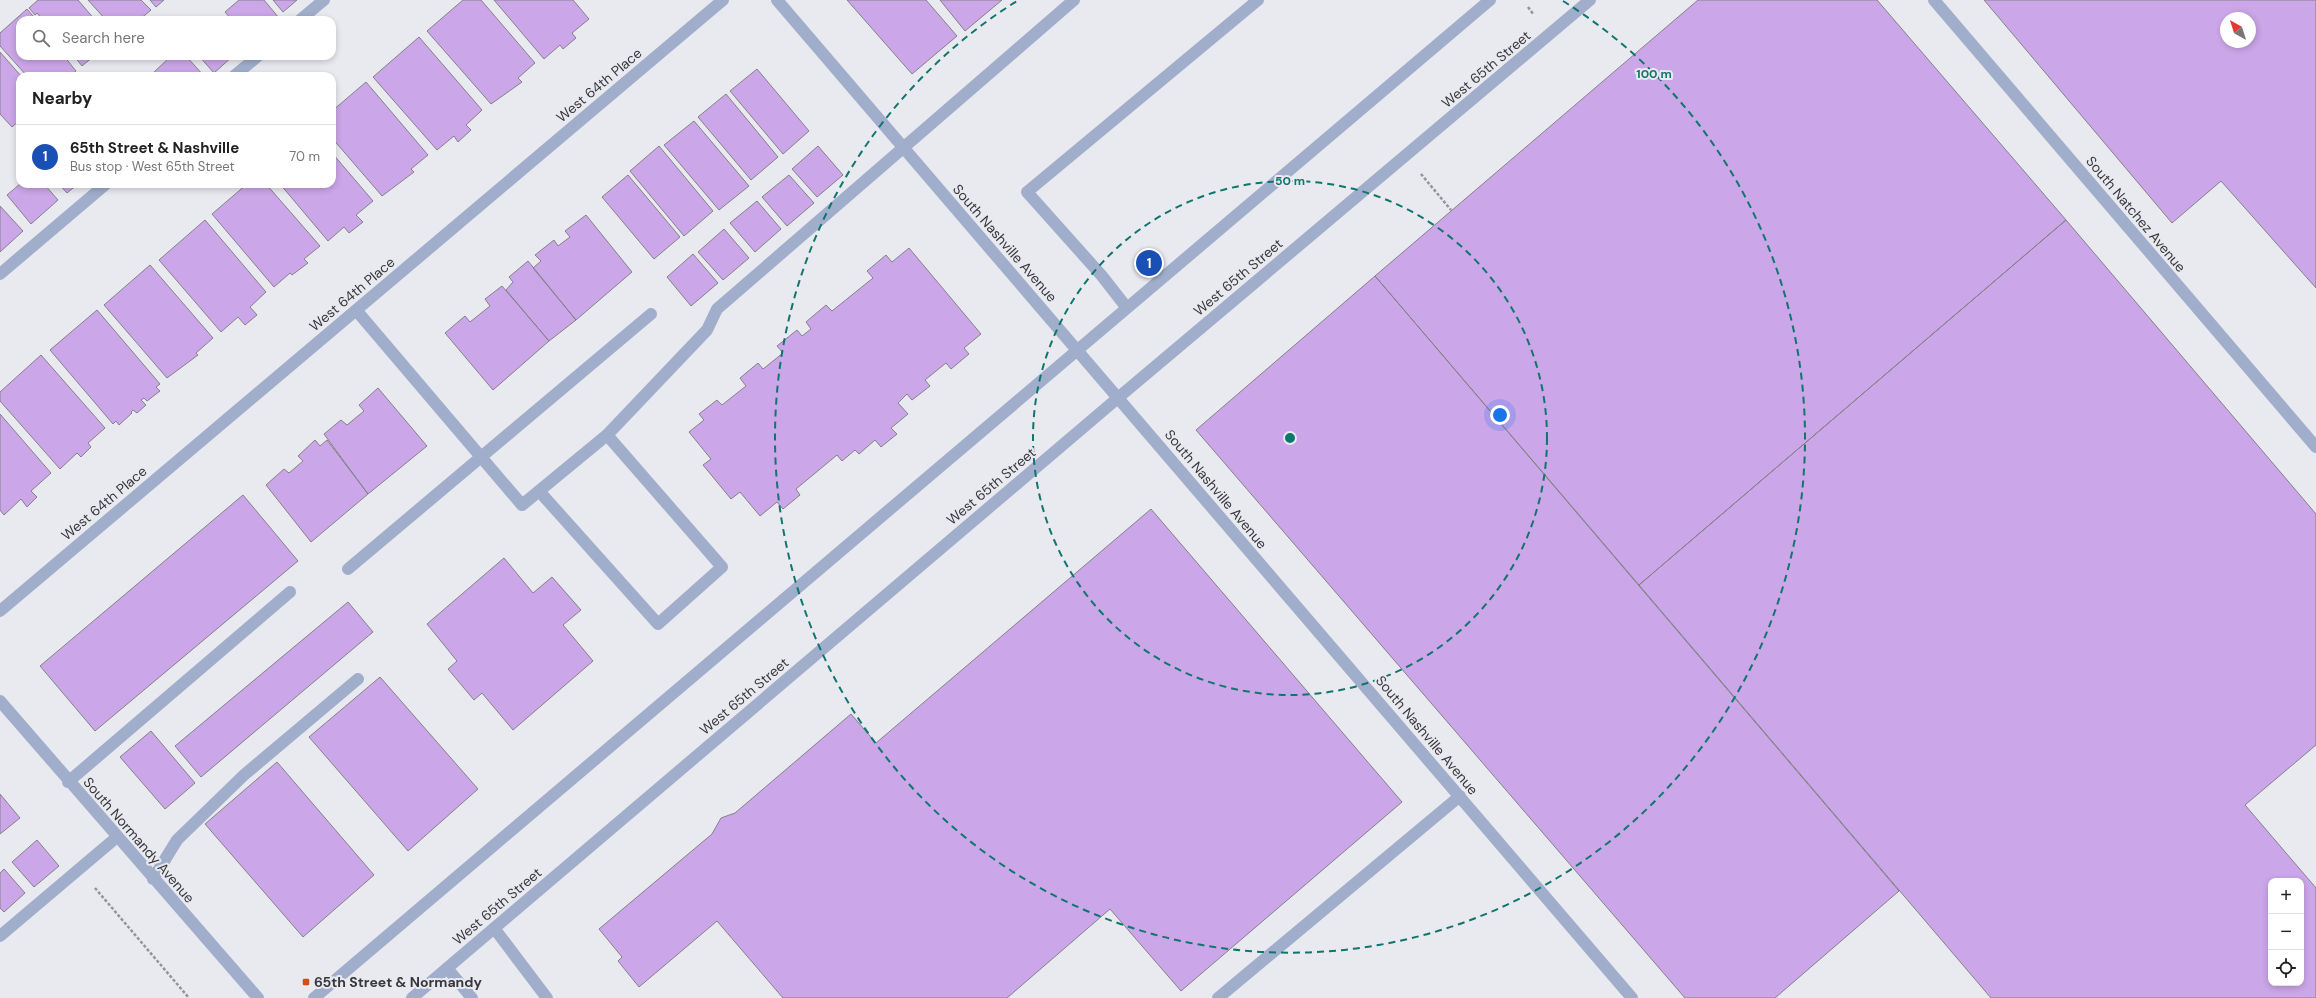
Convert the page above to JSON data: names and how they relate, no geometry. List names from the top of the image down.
{
  "streets": {
    "street": [
      "West 65th Street",
      "West 64th Place",
      "South Natchez Avenue",
      "South Nashville Avenue",
      "South Normandy Avenue"
    ]
  },
  "crossings": [
    ["West 65th Street", "South Nashville Avenue"]
  ],
  "places": {
    "transit": ["65th Street & Normandy"]
  },
  "north": "top left",
  "page": {
    "search": "Search here",
    "heading": "Nearby",
    "list": [
      {
        "mark": "1",
        "name": "65th Street & Nashville",
        "note": "Bus stop · West 65th Street",
        "value": "70 m"
      }
    ],
    "pins": "1",
    "map_buttons": ["+", "−"]
  },
  "rings": ["100 m", "50 m"]
}
